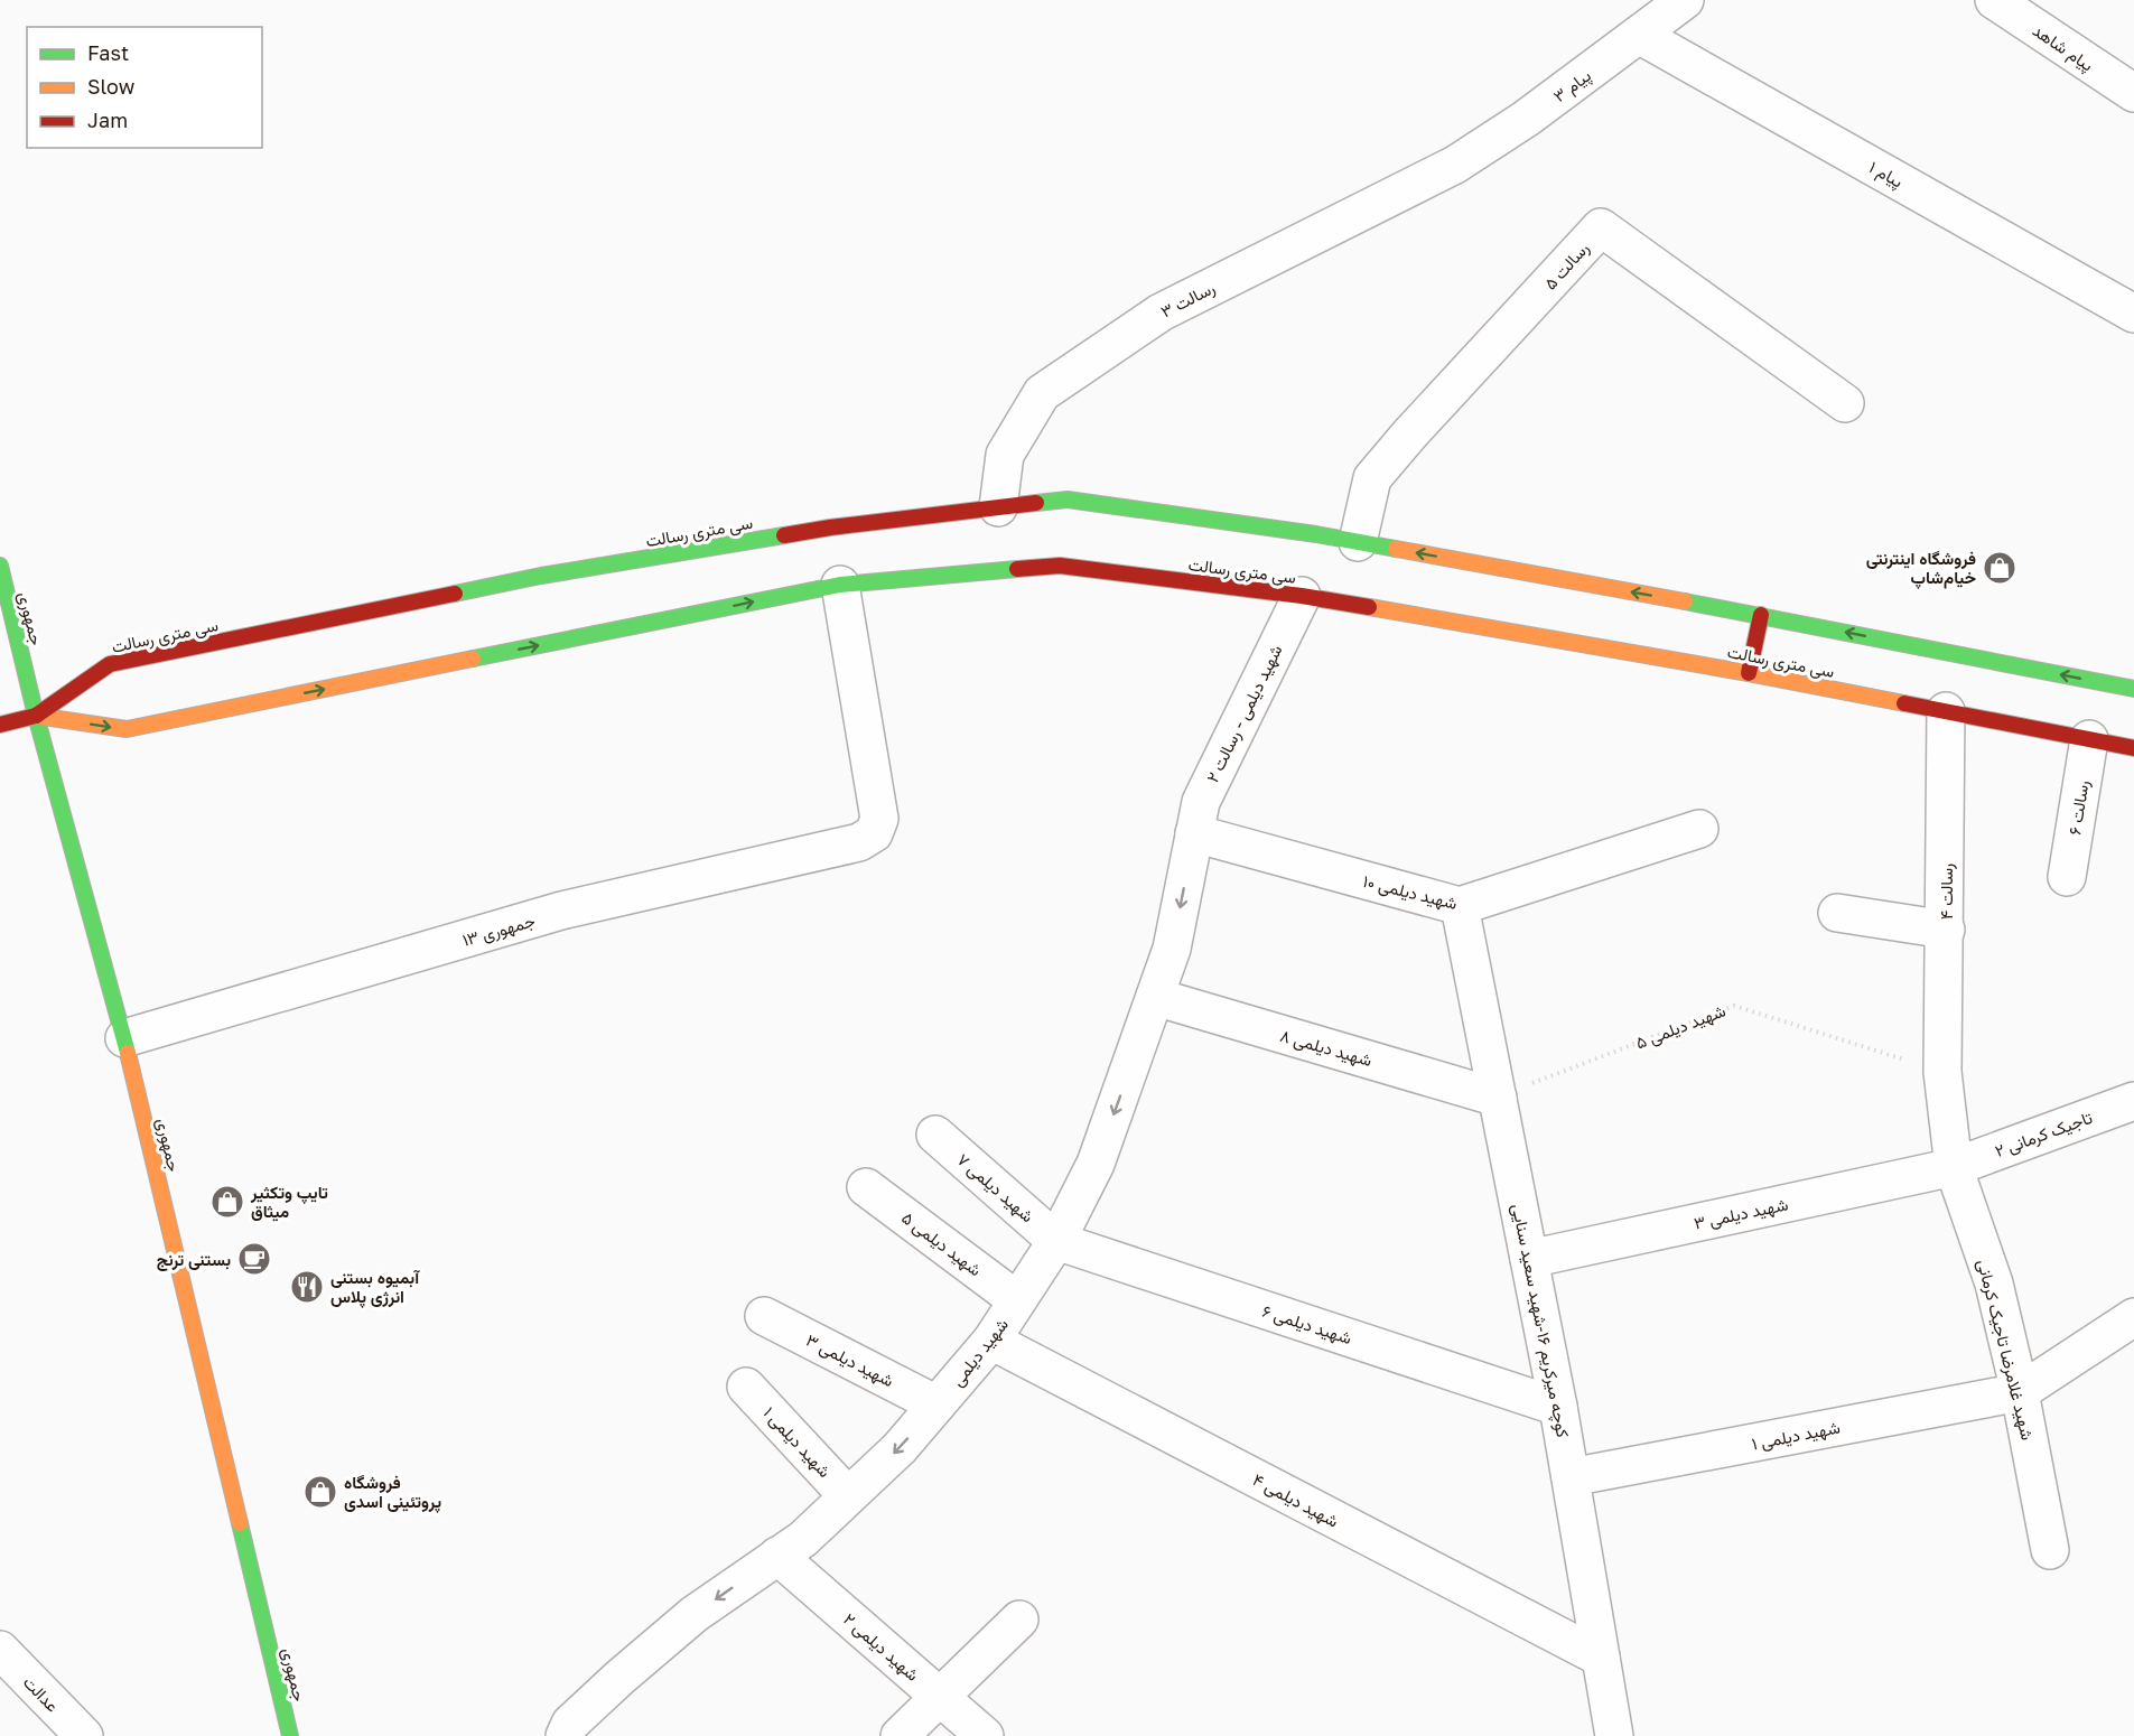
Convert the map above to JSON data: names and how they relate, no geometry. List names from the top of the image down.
{
  "streets": {
    "main road": ["سی متری رسالت", "جمهوری"],
    "street": [
      "پیام شاهد",
      "۳ پیام",
      "۱ پیام",
      "۵ رسالت",
      "۳ رسالت",
      "شهید دیلمی - رسالت ۲",
      "۶ رسالت",
      "۱۰ شهید دیلمی",
      "۴ رسالت",
      "۱۳ جمهوری",
      "۸ شهید دیلمی",
      "تاجیک کرمانی ۲",
      "۷ شهید دیلمی",
      "شهید دیلمی ۳",
      "۵ شهید دیلمی",
      "کوچه میرکریم ۱۶-شهید سعید سنایی",
      "۶ شهید دیلمی",
      "شهید غلامرضا تاجیک کرمانی",
      "شهید دیلمی",
      "۳ شهید دیلمی",
      "شهید دیلمی ۱",
      "۱ شهید دیلمی",
      "۴ شهید دیلمی",
      "۲ شهید دیلمی",
      "عدالت"
    ],
    "path": ["شهید دیلمی ۵"]
  },
  "crossings": [
    ["۳ پیام", "۱ پیام"],
    ["۳ پیام", "۳ رسالت"],
    ["۵ رسالت", "سی متری رسالت"],
    ["۳ رسالت", "سی متری رسالت"],
    ["سی متری رسالت", "جمهوری"],
    ["سی متری رسالت", "شهید دیلمی - رسالت ۲"],
    ["سی متری رسالت", "۶ رسالت"],
    ["سی متری رسالت", "۴ رسالت"],
    ["سی متری رسالت", "۱۳ جمهوری"],
    ["جمهوری", "۱۳ جمهوری"],
    ["شهید دیلمی - رسالت ۲", "۱۰ شهید دیلمی"],
    ["شهید دیلمی - رسالت ۲", "شهید دیلمی"],
    ["۱۰ شهید دیلمی", "کوچه میرکریم ۱۶-شهید سعید سنایی"],
    ["۱۰ شهید دیلمی", "شهید دیلمی"],
    ["۴ رسالت", "شهید دیلمی ۵"],
    ["۴ رسالت", "شهید غلامرضا تاجیک کرمانی"],
    ["شهید دیلمی ۵", "۸ شهید دیلمی"],
    ["شهید دیلمی ۵", "کوچه میرکریم ۱۶-شهید سعید سنایی"],
    ["شهید دیلمی ۵", "شهید غلامرضا تاجیک کرمانی"],
    ["۸ شهید دیلمی", "کوچه میرکریم ۱۶-شهید سعید سنایی"],
    ["۸ شهید دیلمی", "شهید دیلمی"],
    ["تاجیک کرمانی ۲", "شهید دیلمی ۳"],
    ["تاجیک کرمانی ۲", "شهید غلامرضا تاجیک کرمانی"],
    ["۷ شهید دیلمی", "۶ شهید دیلمی"],
    ["۷ شهید دیلمی", "شهید دیلمی"],
    ["شهید دیلمی ۳", "کوچه میرکریم ۱۶-شهید سعید سنایی"],
    ["شهید دیلمی ۳", "شهید غلامرضا تاجیک کرمانی"],
    ["۵ شهید دیلمی", "شهید دیلمی"],
    ["کوچه میرکریم ۱۶-شهید سعید سنایی", "۶ شهید دیلمی"],
    ["کوچه میرکریم ۱۶-شهید سعید سنایی", "شهید دیلمی ۱"],
    ["کوچه میرکریم ۱۶-شهید سعید سنایی", "۴ شهید دیلمی"],
    ["۶ شهید دیلمی", "شهید دیلمی"],
    ["شهید غلامرضا تاجیک کرمانی", "شهید دیلمی ۱"],
    ["شهید دیلمی", "۳ شهید دیلمی"],
    ["شهید دیلمی", "۱ شهید دیلمی"],
    ["شهید دیلمی", "۴ شهید دیلمی"],
    ["شهید دیلمی", "۲ شهید دیلمی"]
  ],
  "one_way": ["شهید دیلمی"],
  "places": {
    "shop": ["فروشگاه اینترنتی خیام‌شاپ", "تایپ وتکثیر میثاق", "فروشگاه پروتئینی اسدی"],
    "cafe": ["بستنی ترنج"],
    "restaurant": ["آبمیوه بستنی انرژی پلاس"]
  },
  "legend": ["Fast", "Slow", "Jam"]
}
